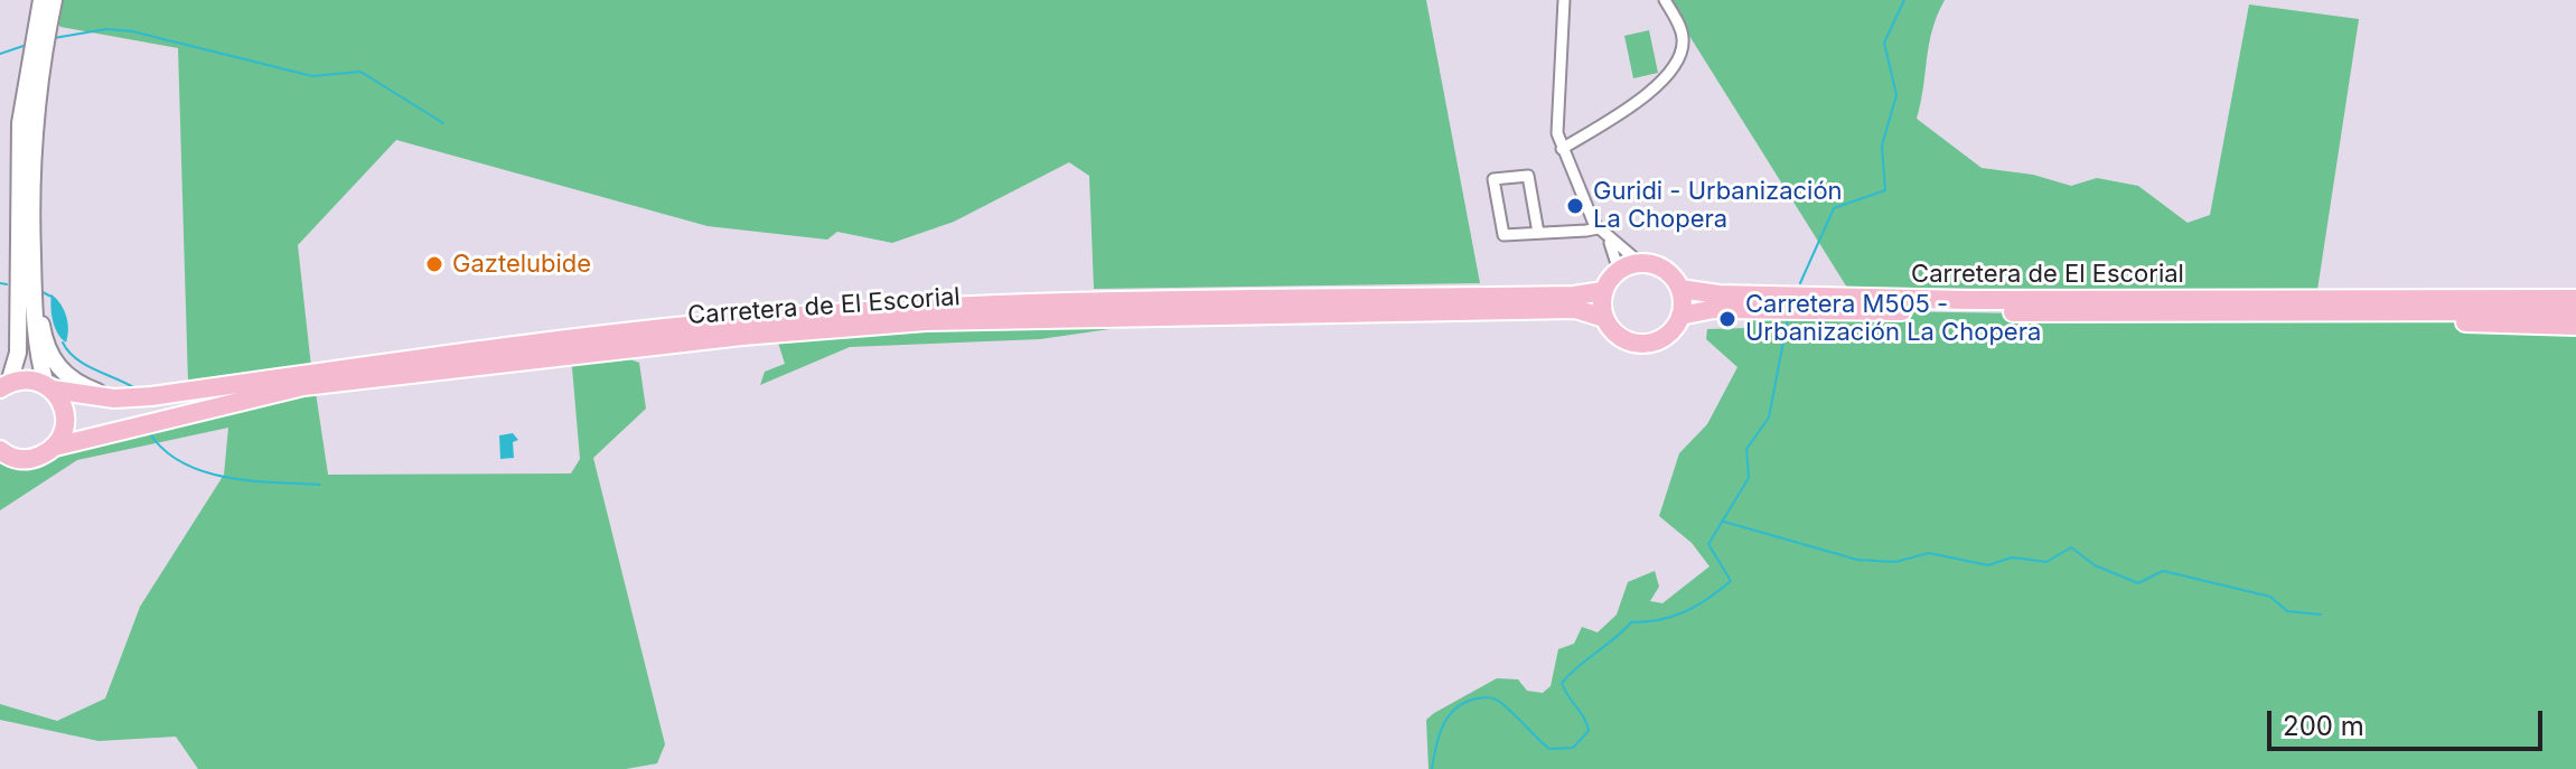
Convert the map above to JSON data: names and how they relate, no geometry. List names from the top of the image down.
{
  "streets": {
    "highway": ["Carretera de El Escorial"]
  },
  "places": ["Guridi - Urbanización La Chopera", "Gaztelubide", "Carretera M505 - Urbanización La Chopera"],
  "scale_bar": "200 m"
}
